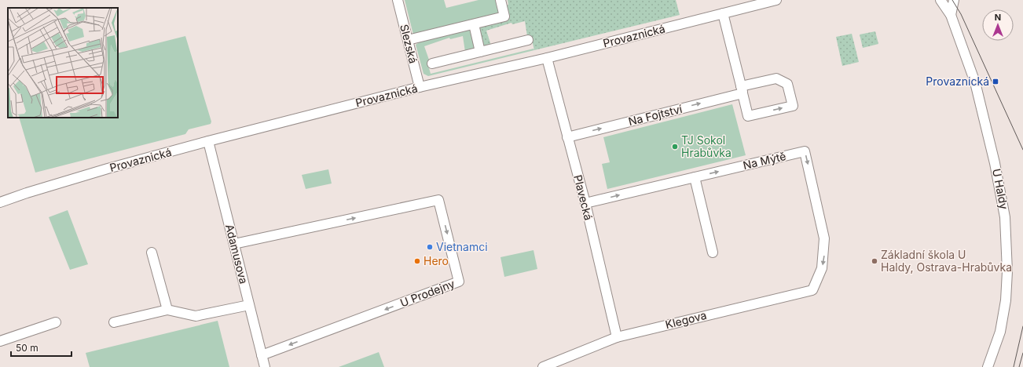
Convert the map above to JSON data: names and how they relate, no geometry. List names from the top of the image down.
{
  "streets": {
    "street": [
      "Provaznická",
      "Slezská",
      "Na Fojtství",
      "Na Mýtě",
      "U Haldy",
      "Plavecká",
      "Adamusova",
      "U Prodejny",
      "Klegova"
    ]
  },
  "crossings": [
    ["Provaznická", "Slezská"],
    ["Provaznická", "Plavecká"],
    ["Provaznická", "Adamusova"],
    ["Na Fojtství", "Plavecká"],
    ["Na Mýtě", "Plavecká"],
    ["Na Mýtě", "Klegova"],
    ["Plavecká", "Klegova"],
    ["Adamusova", "U Prodejny"]
  ],
  "places": {
    "transit": ["Provaznická"],
    "other": [
      "TJ Sokol Hrabůvka",
      "Vietnamci",
      "Hero",
      "Základní škola U Haldy, Ostrava-Hrabůvka"
    ]
  },
  "scale_bar": "50 m",
  "north": "top"
}
